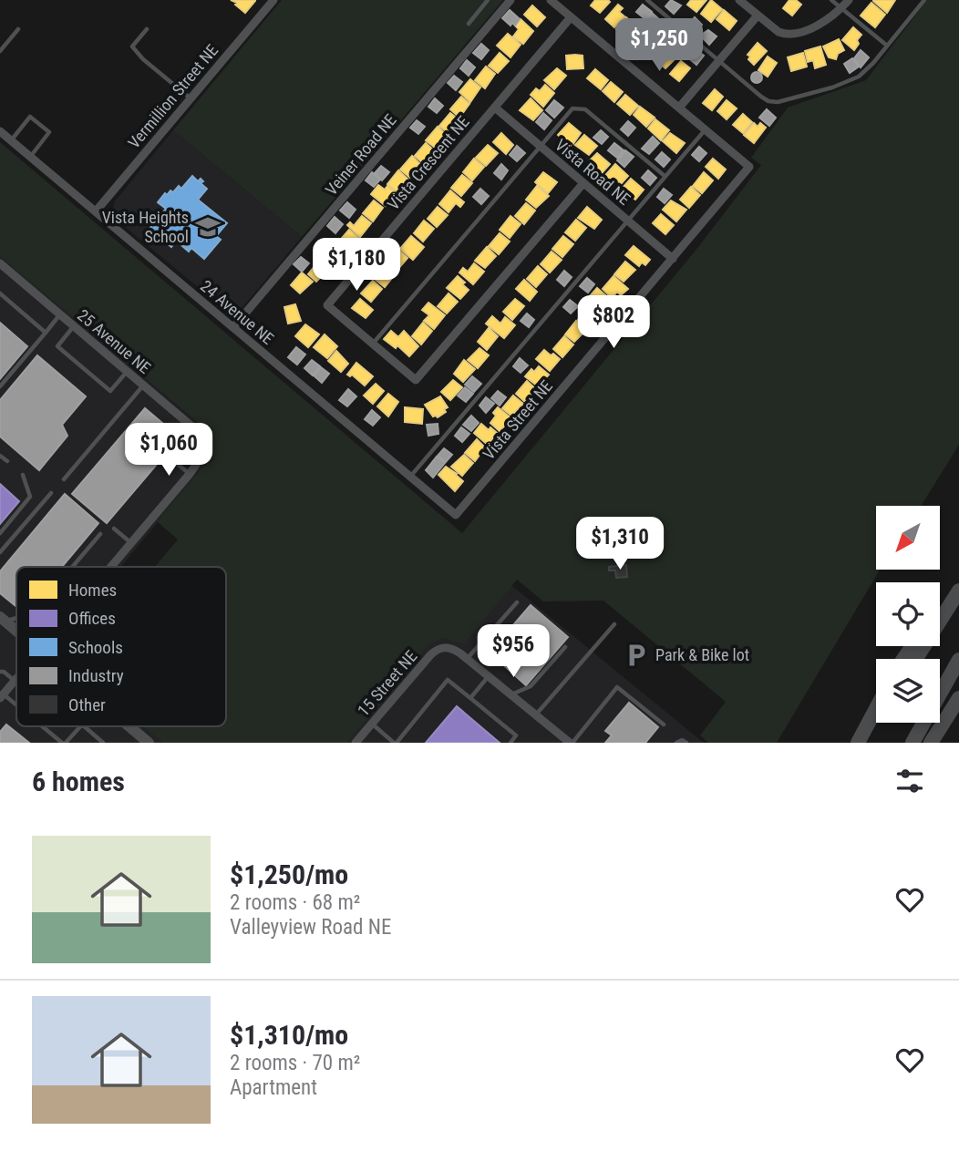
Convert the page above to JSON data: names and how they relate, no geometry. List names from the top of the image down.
{
  "streets": {
    "street": [
      "Vermillion Street NE",
      "Veiner Road NE",
      "Vista Crescent NE",
      "Vista Road NE",
      "24 Avenue NE",
      "25 Avenue NE",
      "Vista Street NE",
      "15 Street NE"
    ]
  },
  "crossings": [
    ["Vermillion Street NE", "24 Avenue NE"],
    ["Veiner Road NE", "24 Avenue NE"],
    ["Vista Crescent NE", "Vista Road NE"],
    ["Vista Road NE", "Vista Street NE"],
    ["24 Avenue NE", "Vista Street NE"]
  ],
  "places": {
    "school or university": ["Vista Heights School"],
    "parking": ["Park & Bike lot"]
  },
  "legend": [
    "Homes",
    "Offices",
    "Schools",
    "Industry",
    "Other"
  ],
  "north": "bottom left",
  "page": {
    "price": [
      "$1,250",
      "$1,180",
      "$802",
      "$1,060",
      "$1,310",
      "$956"
    ],
    "heading": "6 homes",
    "list": [
      {
        "name": "$1,250/mo",
        "note": "2 rooms · 68 m² · Valleyview Road NE"
      },
      {
        "name": "$1,310/mo",
        "note": "2 rooms · 70 m² · Apartment"
      }
    ]
  }
}
